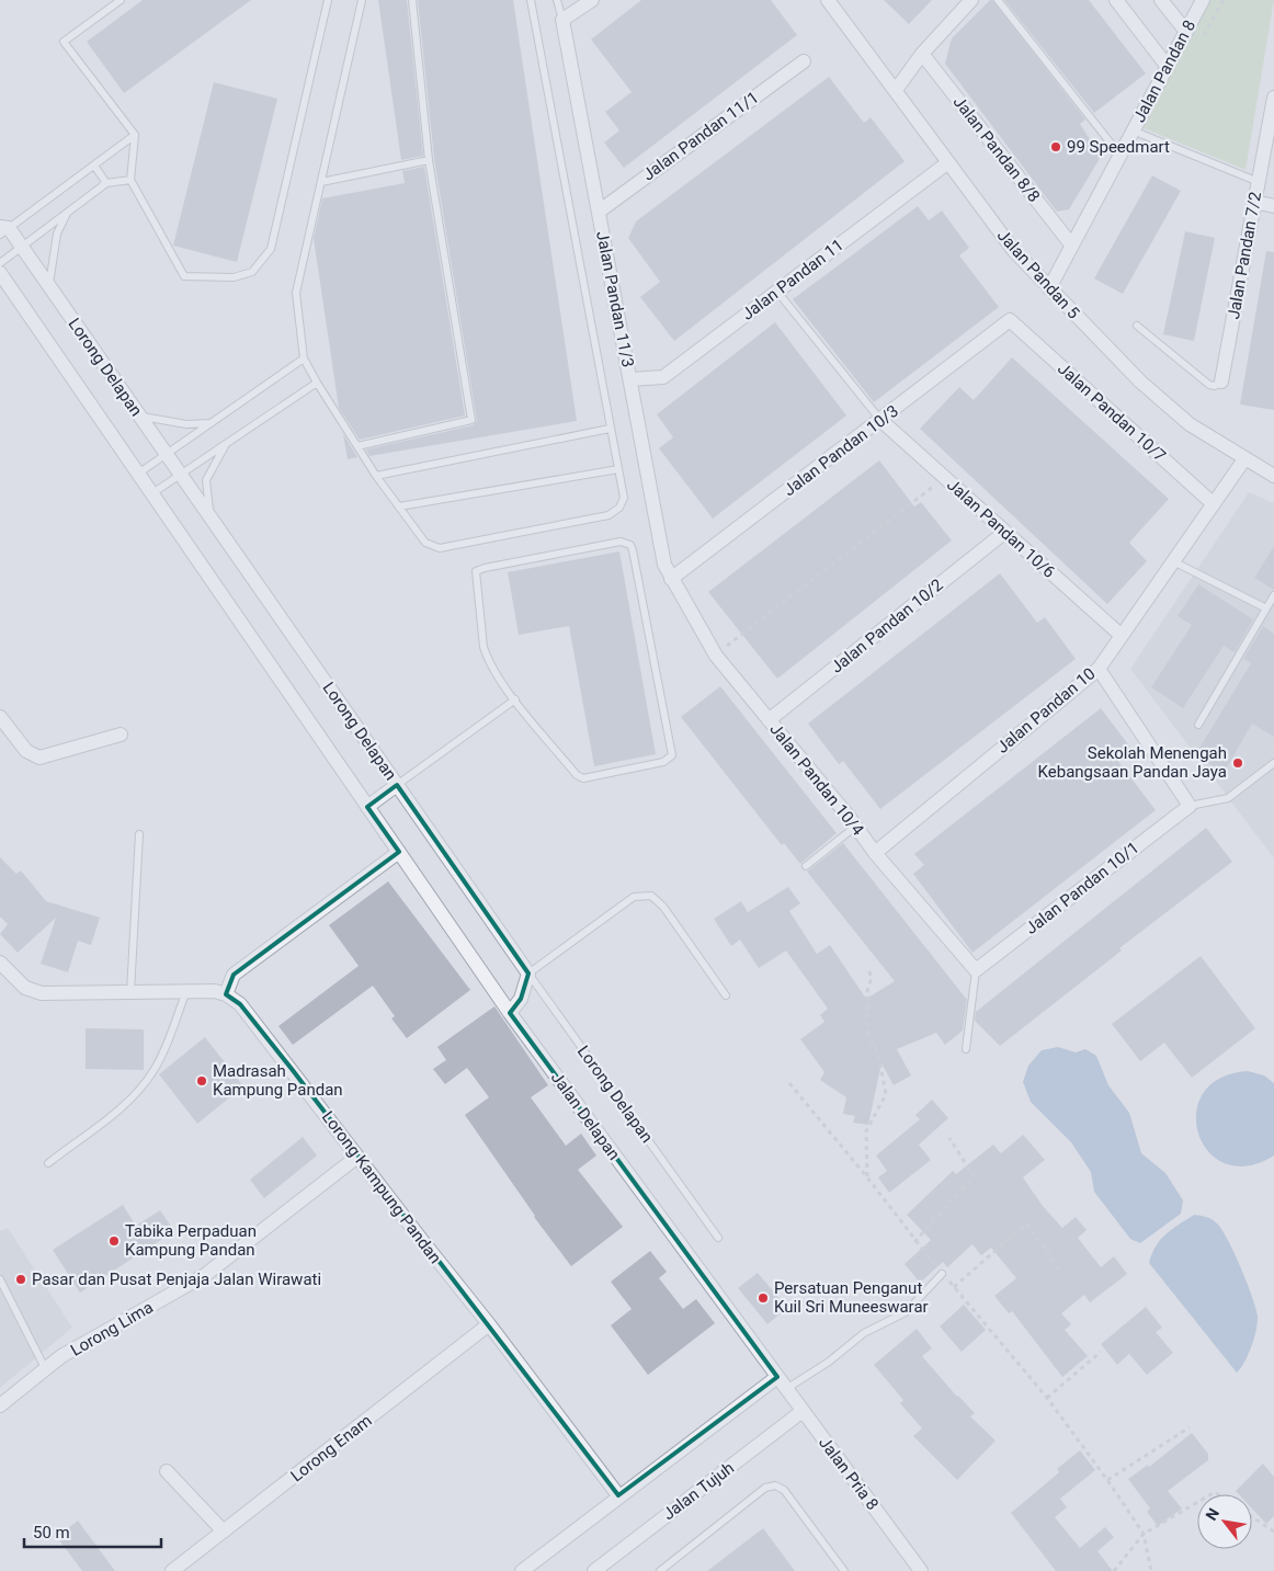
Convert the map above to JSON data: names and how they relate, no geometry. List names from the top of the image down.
{
  "streets": {
    "street": [
      "Jalan Pandan 8",
      "Jalan Pandan 11/1",
      "Jalan Pandan 8/8",
      "Jalan Pandan 7/2",
      "Jalan Pandan 5",
      "Jalan Pandan 11",
      "Jalan Pandan 11/3",
      "Lorong Delapan",
      "Jalan Pandan 10/7",
      "Jalan Pandan 10/3",
      "Jalan Pandan 10/6",
      "Jalan Pandan 10/2",
      "Jalan Pandan 10",
      "Jalan Pandan 10/4",
      "Jalan Pandan 10/1",
      "Jalan Delapan",
      "Lorong Kampung Pandan",
      "Lorong Lima",
      "Lorong Enam",
      "Jalan Pria 8",
      "Jalan Tujuh"
    ]
  },
  "crossings": [
    ["Jalan Pandan 8", "Jalan Pandan 8/8"],
    ["Jalan Pandan 8", "Jalan Pandan 5"],
    ["Jalan Pandan 11/1", "Jalan Pandan 11/3"],
    ["Jalan Pandan 5", "Jalan Pandan 11"],
    ["Jalan Pandan 5", "Jalan Pandan 10"],
    ["Jalan Pandan 11", "Jalan Pandan 11/3"],
    ["Jalan Pandan 11/3", "Jalan Pandan 10/3"],
    ["Jalan Pandan 11/3", "Jalan Pandan 10/4"],
    ["Lorong Delapan", "Jalan Delapan"],
    ["Jalan Pandan 10/7", "Jalan Pandan 10/3"],
    ["Jalan Pandan 10/7", "Jalan Pandan 10"],
    ["Jalan Pandan 10/3", "Jalan Pandan 10/6"],
    ["Jalan Pandan 10/3", "Jalan Pandan 10/4"],
    ["Jalan Pandan 10/6", "Jalan Pandan 10/2"],
    ["Jalan Pandan 10/6", "Jalan Pandan 10"],
    ["Jalan Pandan 10/2", "Jalan Pandan 10/4"],
    ["Jalan Pandan 10", "Jalan Pandan 10/4"],
    ["Jalan Pandan 10/4", "Jalan Pandan 10/1"],
    ["Jalan Delapan", "Jalan Pria 8"],
    ["Lorong Kampung Pandan", "Lorong Lima"],
    ["Lorong Kampung Pandan", "Lorong Enam"],
    ["Jalan Pria 8", "Jalan Tujuh"]
  ],
  "places": [
    "99 Speedmart",
    "Sekolah Menengah Kebangsaan Pandan Jaya",
    "Madrasah Kampung Pandan",
    "Tabika Perpaduan Kampung Pandan",
    "Pasar dan Pusat Penjaja Jalan Wirawati",
    "Persatuan Penganut Kuil Sri Muneeswarar"
  ],
  "scale_bar": "50 m",
  "north": "top left"
}
